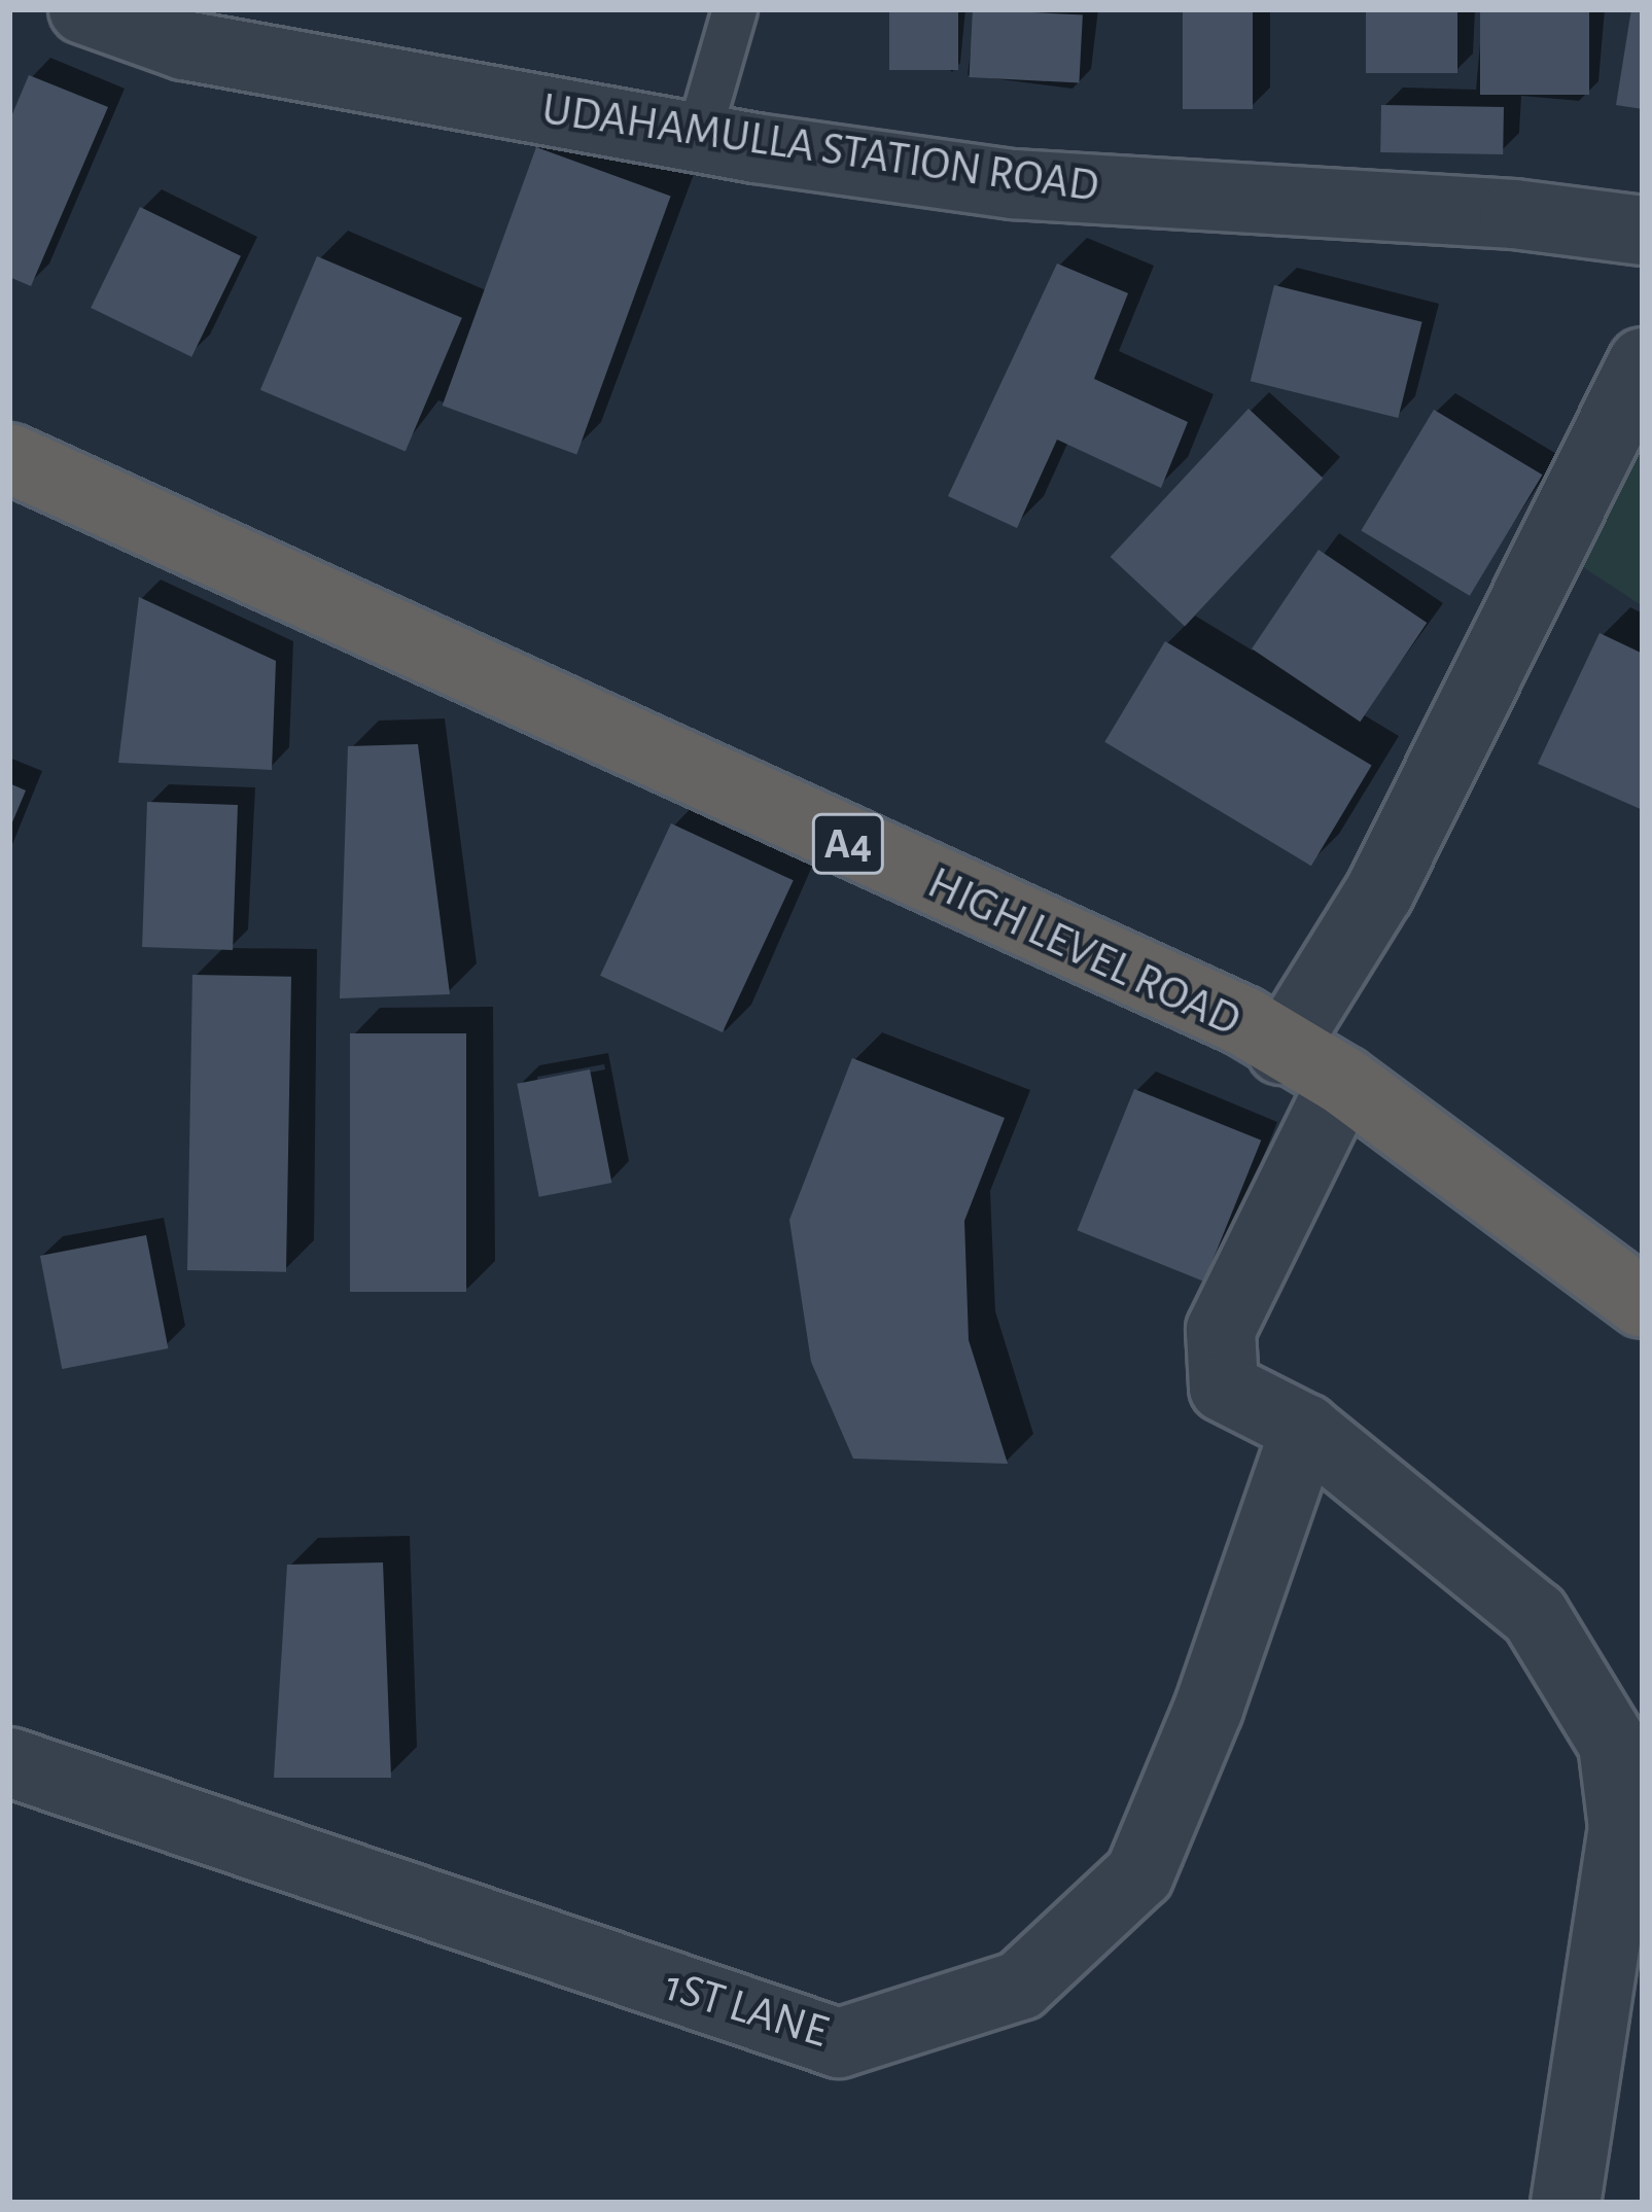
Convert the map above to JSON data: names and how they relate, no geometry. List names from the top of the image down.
{
  "streets": {
    "highway": ["A4", "HIGH LEVEL ROAD"],
    "street": ["UDAHAMULLA STATION ROAD", "1ST LANE"]
  }
}
